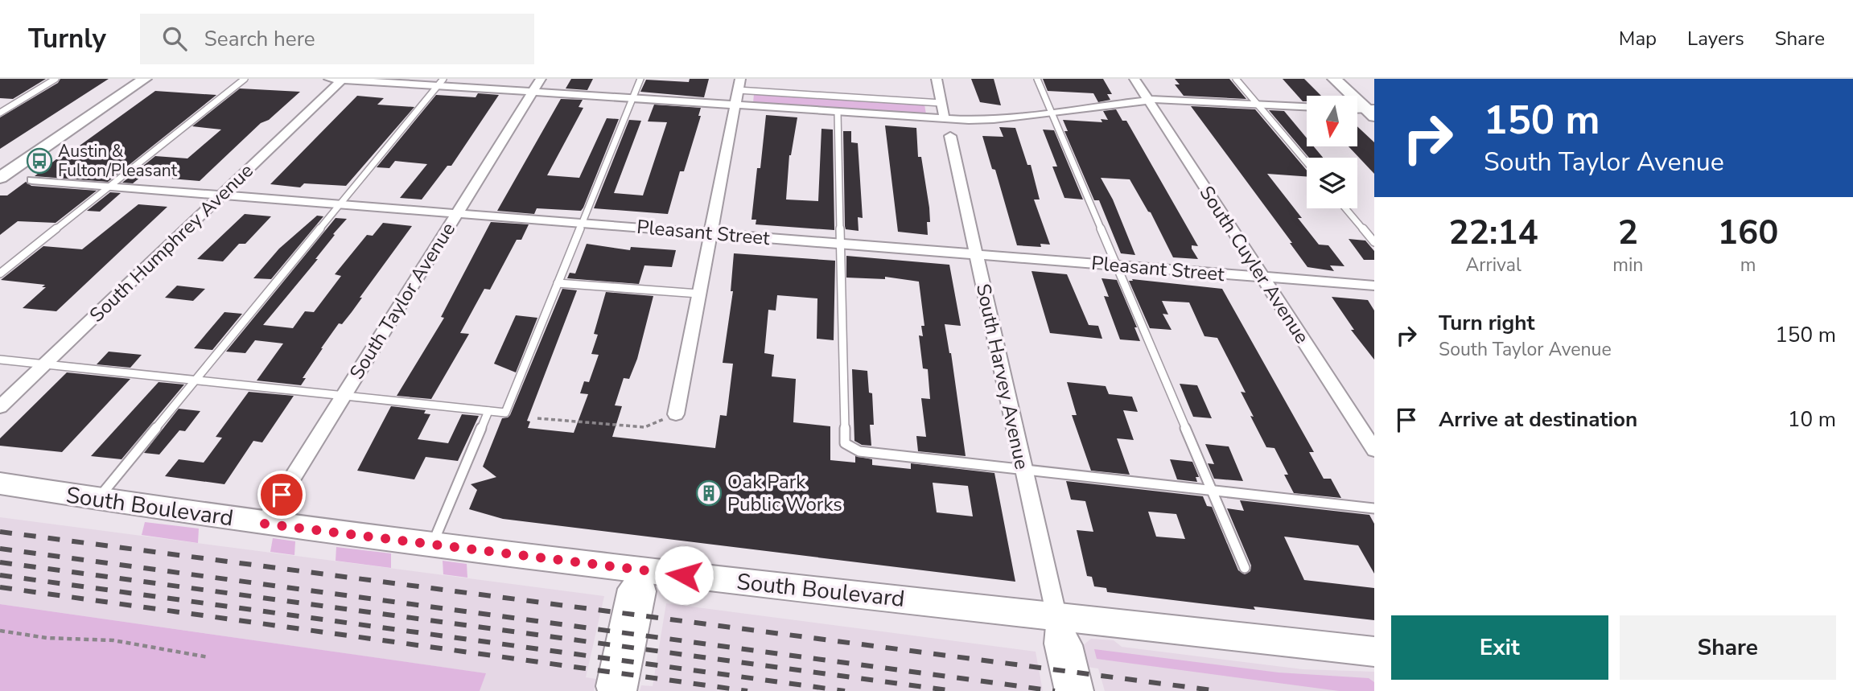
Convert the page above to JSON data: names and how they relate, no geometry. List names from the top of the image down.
{
  "streets": {
    "street": [
      "Pleasant Street",
      "South Humphrey Avenue",
      "South Cuyler Avenue",
      "South Taylor Avenue",
      "South Harvey Avenue",
      "South Boulevard"
    ]
  },
  "crossings": [
    ["Pleasant Street", "South Humphrey Avenue"],
    ["Pleasant Street", "South Cuyler Avenue"],
    ["Pleasant Street", "South Taylor Avenue"],
    ["Pleasant Street", "South Harvey Avenue"],
    ["South Taylor Avenue", "South Boulevard"],
    ["South Harvey Avenue", "South Boulevard"]
  ],
  "places": {
    "bus stop": ["Austin & Fulton/Pleasant"],
    "building": ["Oak Park Public Works"]
  },
  "north": "bottom",
  "page": {
    "header": "Turnly",
    "search": "Search here",
    "nav": ["Map", "Layers", "Share"],
    "turn": ["150 m", "South Taylor Avenue"],
    "eta": [
      "22:14",
      "Arrival",
      "2",
      "min",
      "160",
      "m"
    ],
    "list": [
      {
        "name": "Turn right",
        "note": "South Taylor Avenue",
        "value": "150 m"
      },
      {
        "name": "Arrive at destination",
        "value": "10 m"
      }
    ],
    "buttons": ["Exit", "Share"]
  }
}
